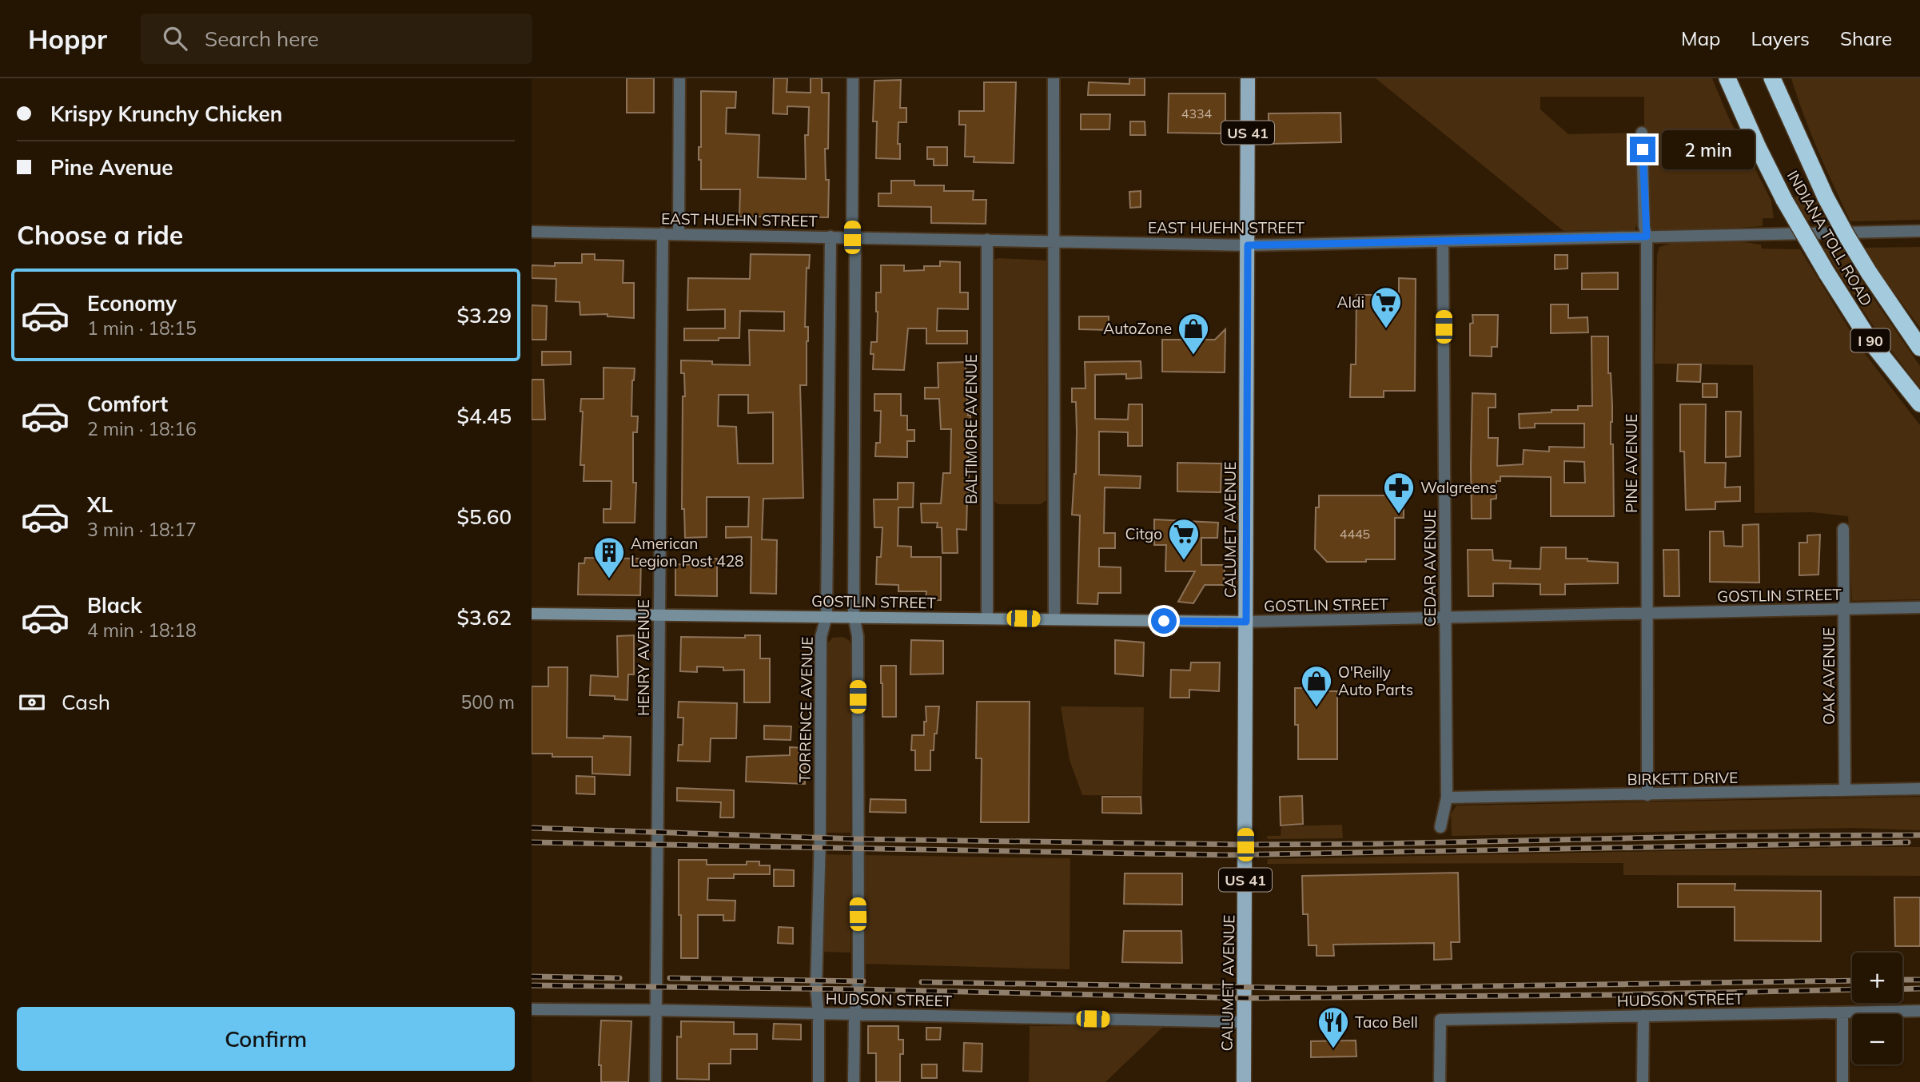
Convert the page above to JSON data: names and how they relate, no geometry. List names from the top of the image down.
{
  "streets": {
    "highway": ["INDIANA TOLL ROAD", "I 90"],
    "main road": ["US 41", "CALUMET AVENUE", "GOSTLIN STREET"],
    "street": [
      "EAST HUEHN STREET",
      "BALTIMORE AVENUE",
      "PINE AVENUE",
      "CEDAR AVENUE",
      "HENRY AVENUE",
      "OAK AVENUE",
      "TORRENCE AVENUE",
      "BIRKETT DRIVE",
      "HUDSON STREET"
    ]
  },
  "crossings": [
    ["EAST HUEHN STREET", "BALTIMORE AVENUE"],
    ["EAST HUEHN STREET", "PINE AVENUE"],
    ["EAST HUEHN STREET", "CALUMET AVENUE"],
    ["EAST HUEHN STREET", "CEDAR AVENUE"],
    ["EAST HUEHN STREET", "HENRY AVENUE"],
    ["EAST HUEHN STREET", "TORRENCE AVENUE"],
    ["BALTIMORE AVENUE", "GOSTLIN STREET"],
    ["PINE AVENUE", "GOSTLIN STREET"],
    ["PINE AVENUE", "BIRKETT DRIVE"],
    ["CALUMET AVENUE", "GOSTLIN STREET"],
    ["CALUMET AVENUE", "HUDSON STREET"],
    ["CEDAR AVENUE", "GOSTLIN STREET"],
    ["CEDAR AVENUE", "BIRKETT DRIVE"],
    ["GOSTLIN STREET", "HENRY AVENUE"],
    ["GOSTLIN STREET", "OAK AVENUE"],
    ["GOSTLIN STREET", "TORRENCE AVENUE"],
    ["HENRY AVENUE", "HUDSON STREET"],
    ["OAK AVENUE", "BIRKETT DRIVE"],
    ["TORRENCE AVENUE", "HUDSON STREET"]
  ],
  "places": {
    "supermarket": ["Aldi", "Citgo"],
    "shop": ["AutoZone", "O'Reilly Auto Parts"],
    "pharmacy": ["Walgreens"],
    "building": ["American Legion Post 428"],
    "restaurant": ["Taco Bell"]
  },
  "house_numbers": ["4334", "4445"],
  "page": {
    "header": "Hoppr",
    "search": "Search here",
    "nav": ["Map", "Layers", "Share"],
    "banner": ["Krispy Krunchy Chicken", "Pine Avenue"],
    "bubble": "2 min",
    "heading": "Choose a ride",
    "list": [
      {
        "name": "Economy",
        "note": "1 min · 18:15",
        "value": "$3.29"
      },
      {
        "name": "Comfort",
        "note": "2 min · 18:16",
        "value": "$4.45"
      },
      {
        "name": "XL",
        "note": "3 min · 18:17",
        "value": "$5.60"
      },
      {
        "name": "Black",
        "note": "4 min · 18:18",
        "value": "$3.62"
      }
    ],
    "pay": ["Cash", "500 m"],
    "map_buttons": ["+", "−"],
    "buttons": "Confirm"
  }
}
